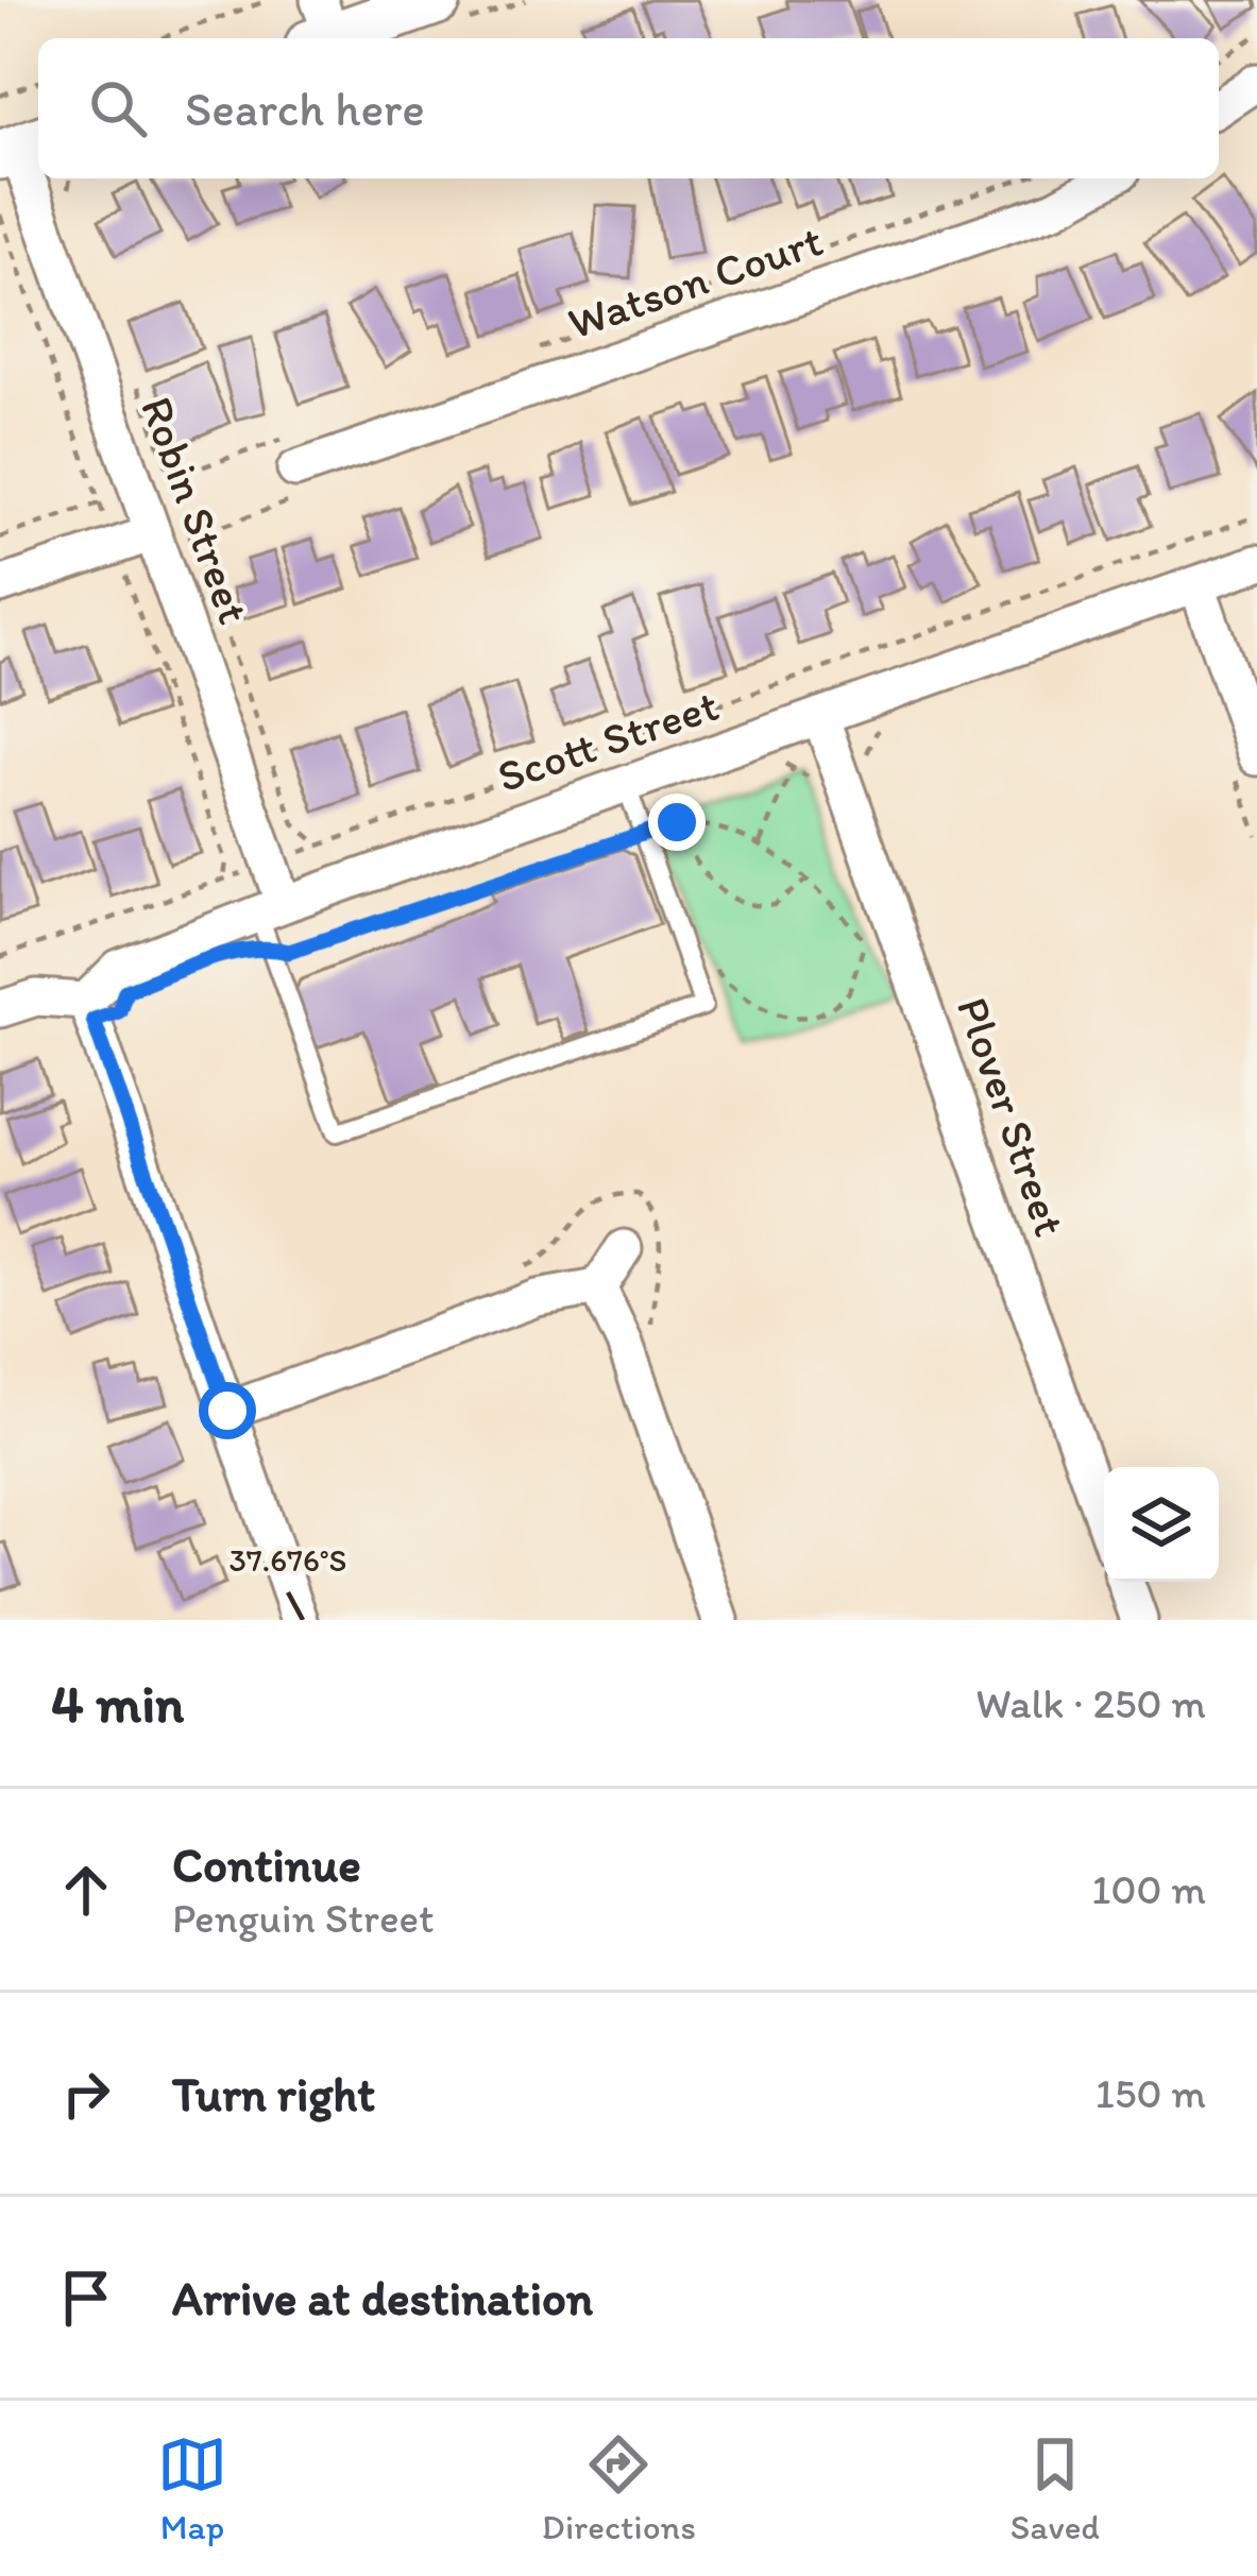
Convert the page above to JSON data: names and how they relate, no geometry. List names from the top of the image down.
{
  "streets": {
    "street": [
      "Watson Court",
      "Robin Street",
      "Scott Street",
      "Plover Street"
    ]
  },
  "crossings": [
    ["Robin Street", "Scott Street"],
    ["Scott Street", "Plover Street"]
  ],
  "page": {
    "search": "Search here",
    "heading": ["4 min", "Walk · 250 m"],
    "list": [
      ["Continue", "Penguin Street", "100 m"],
      ["Turn right", "150 m"],
      "Arrive at destination"
    ],
    "nav": ["Map", "Directions", "Saved"]
  },
  "coordinates": ["37.676°S"]
}
